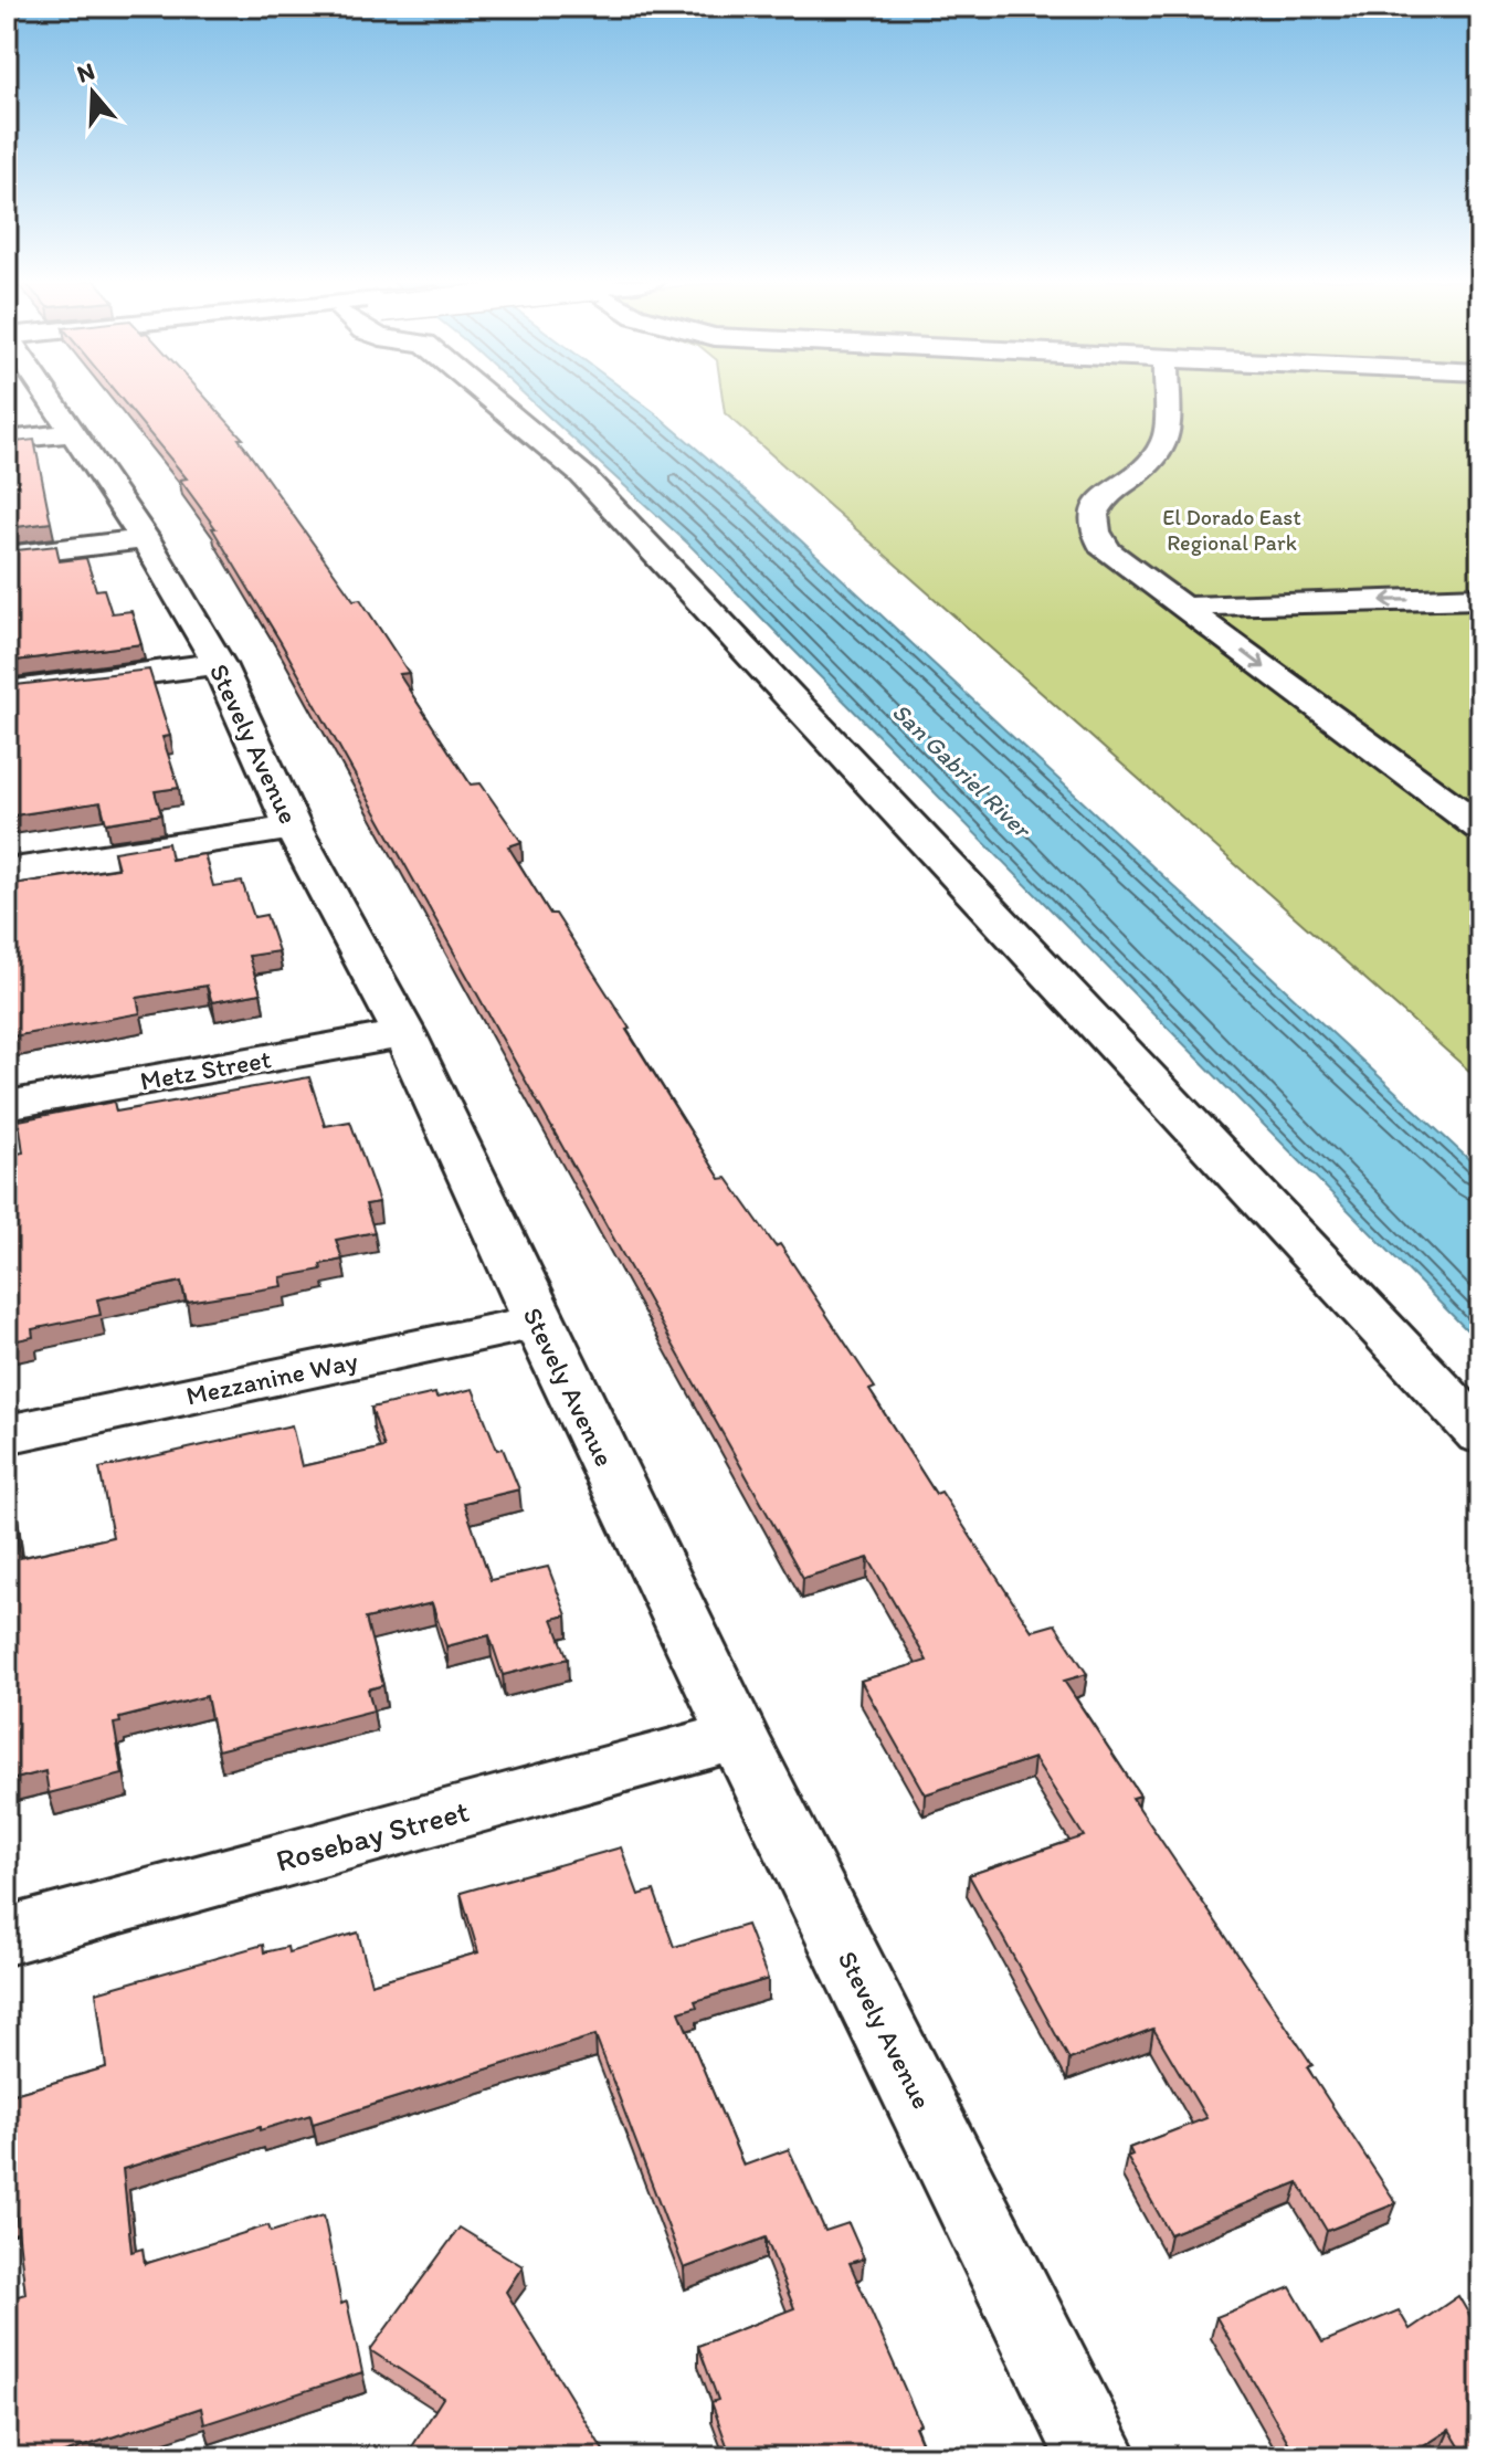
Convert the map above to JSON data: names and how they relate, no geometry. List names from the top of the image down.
{
  "streets": {
    "street": [
      "Stevely Avenue",
      "Metz Street",
      "Mezzanine Way",
      "Rosebay Street"
    ]
  },
  "crossings": [
    ["Stevely Avenue", "Metz Street"],
    ["Stevely Avenue", "Mezzanine Way"],
    ["Stevely Avenue", "Rosebay Street"]
  ],
  "water": ["San Gabriel River"],
  "parks": ["El Dorado East Regional Park"],
  "north": "top"
}
